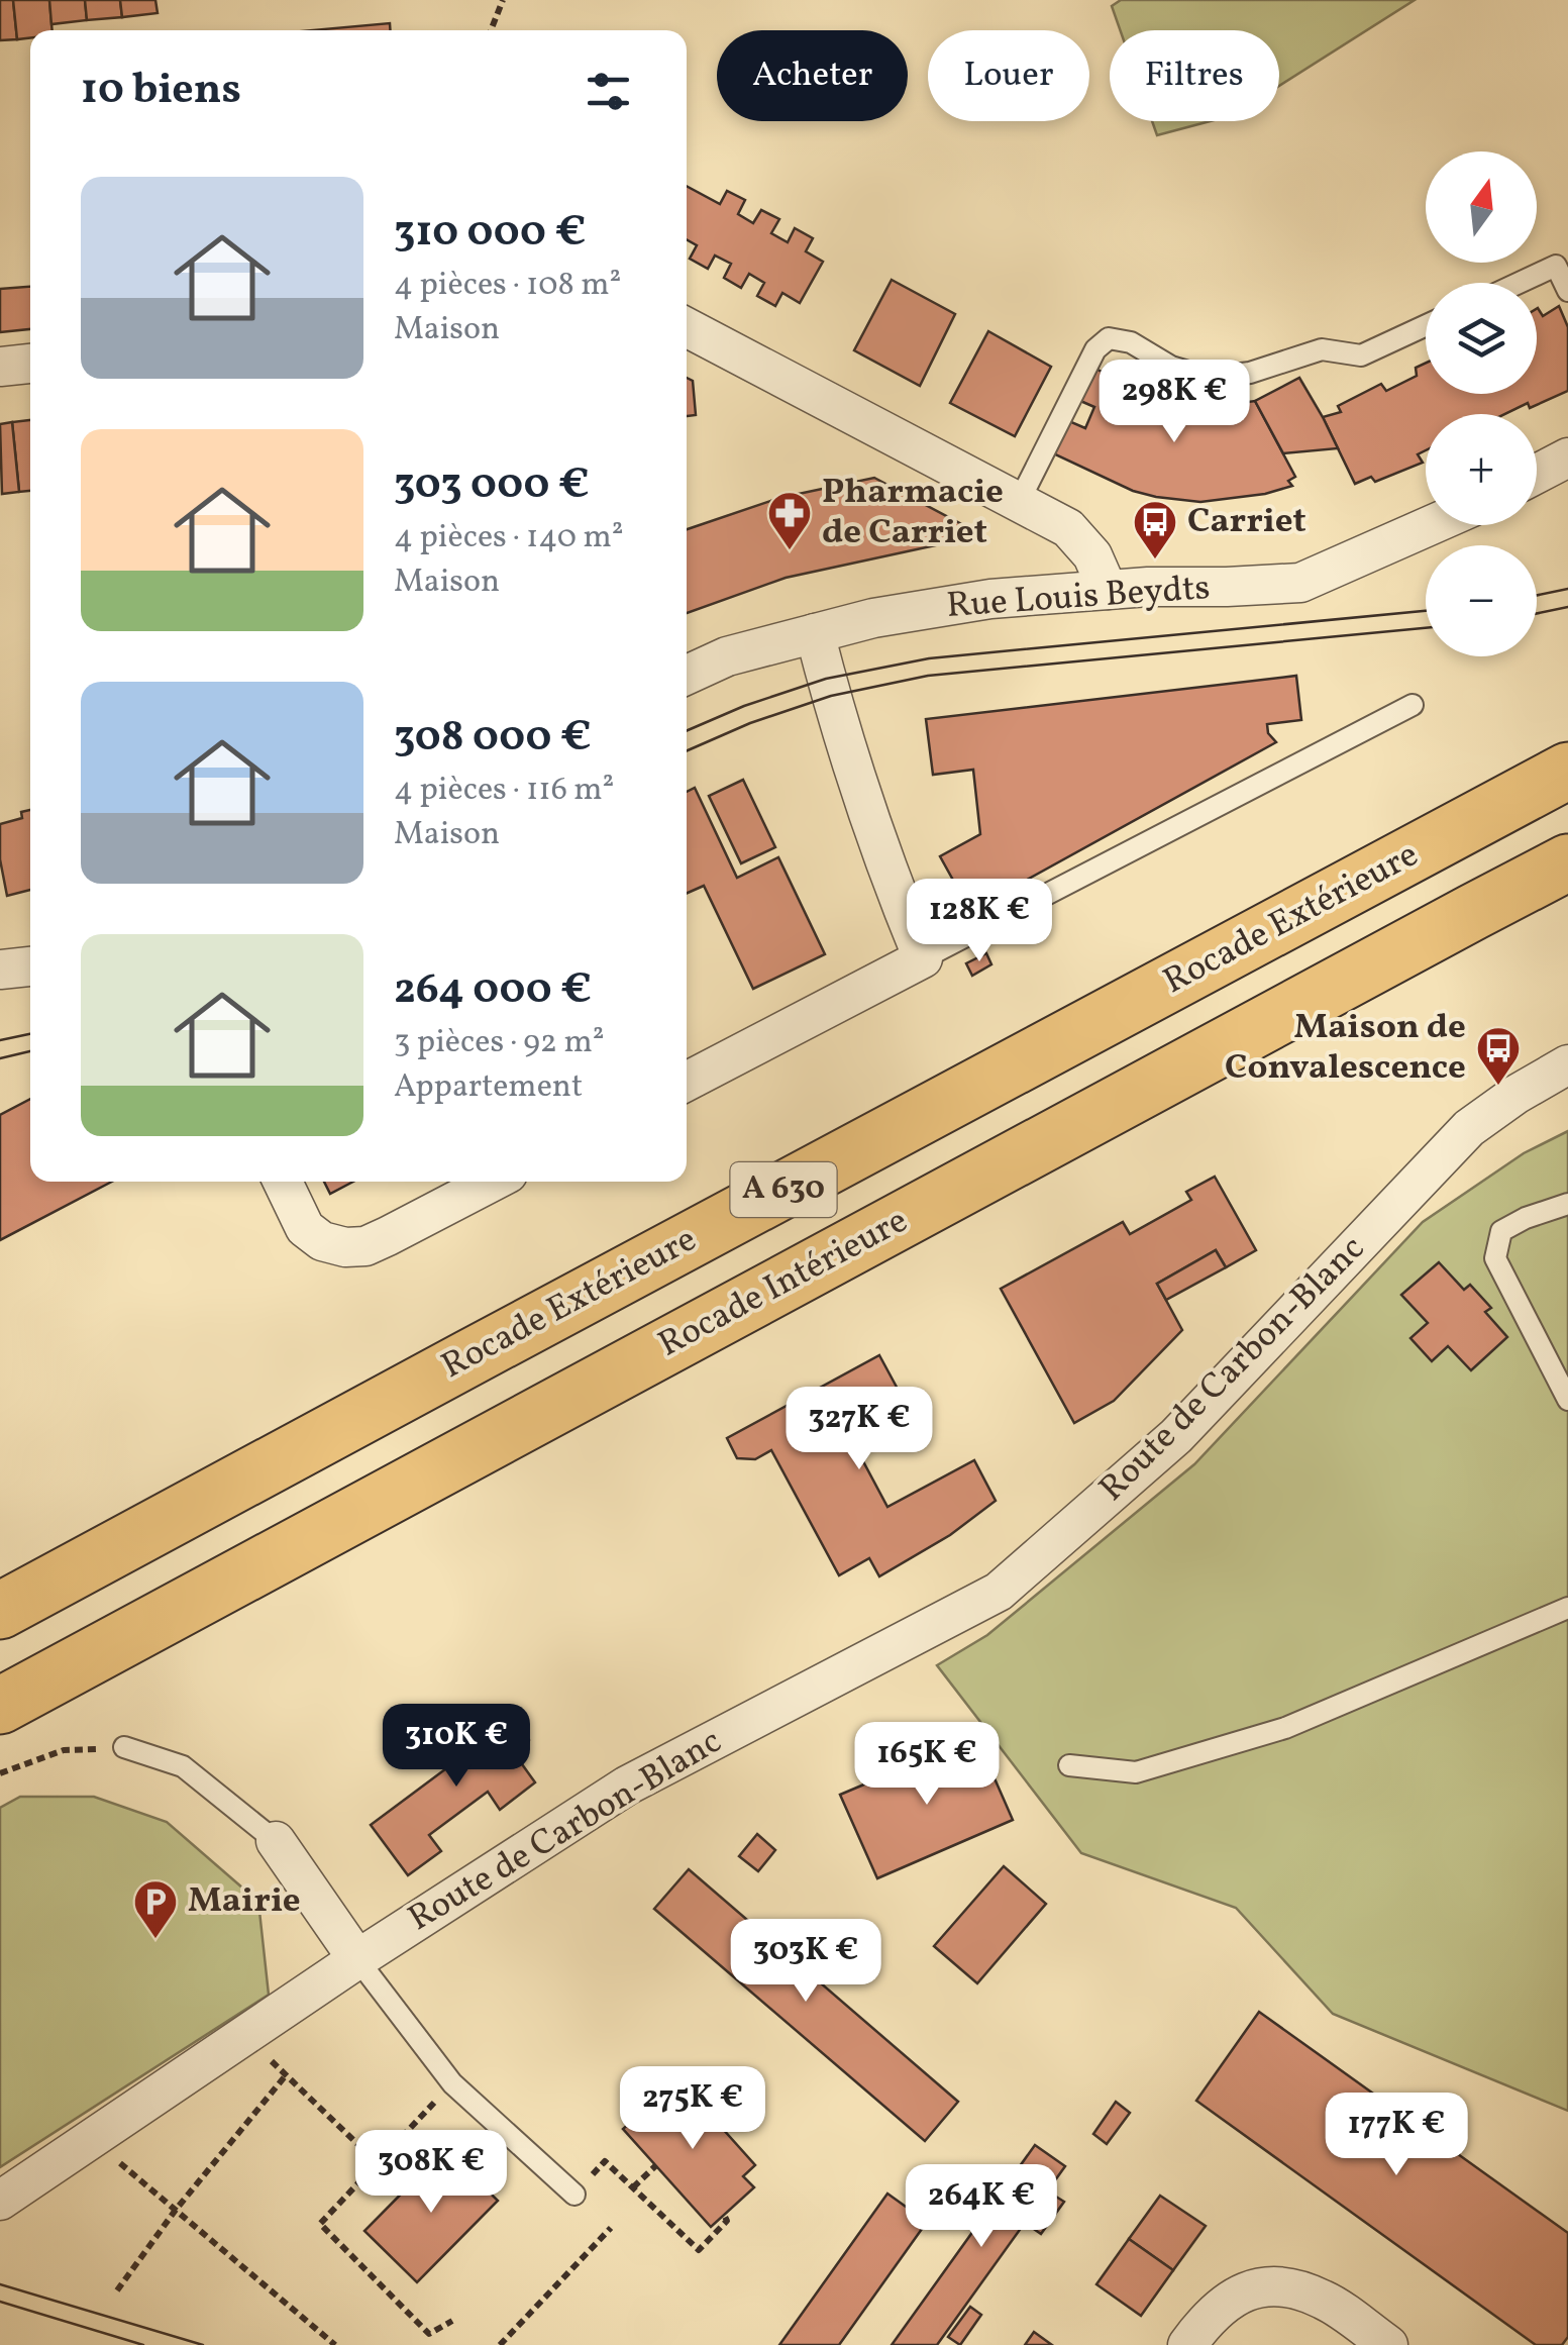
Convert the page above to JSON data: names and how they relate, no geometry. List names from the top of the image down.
{
  "streets": {
    "highway": ["Rocade Extérieure", "A 630", "Rocade Intérieure"],
    "street": ["Rue Louis Beydts", "Route de Carbon-Blanc"]
  },
  "places": {
    "pharmacy": ["Pharmacie de Carriet"],
    "bus stop": ["Carriet", "Maison de Convalescence"],
    "parking": ["Mairie"]
  },
  "north": "top",
  "page": {
    "chip": ["Acheter", "Louer", "Filtres"],
    "heading": "10 biens",
    "map_buttons": ["+", "−"],
    "list": [
      {
        "name": "310 000 €",
        "note": "4 pièces · 108 m² · Maison"
      },
      {
        "name": "303 000 €",
        "note": "4 pièces · 140 m² · Maison"
      },
      {
        "name": "308 000 €",
        "note": "4 pièces · 116 m² · Maison"
      },
      {
        "name": "264 000 €",
        "note": "3 pièces · 92 m² · Appartement"
      }
    ],
    "price": [
      "298K €",
      "128K €",
      "327K €",
      "310K €",
      "165K €",
      "303K €",
      "275K €",
      "177K €",
      "308K €",
      "264K €"
    ]
  }
}
